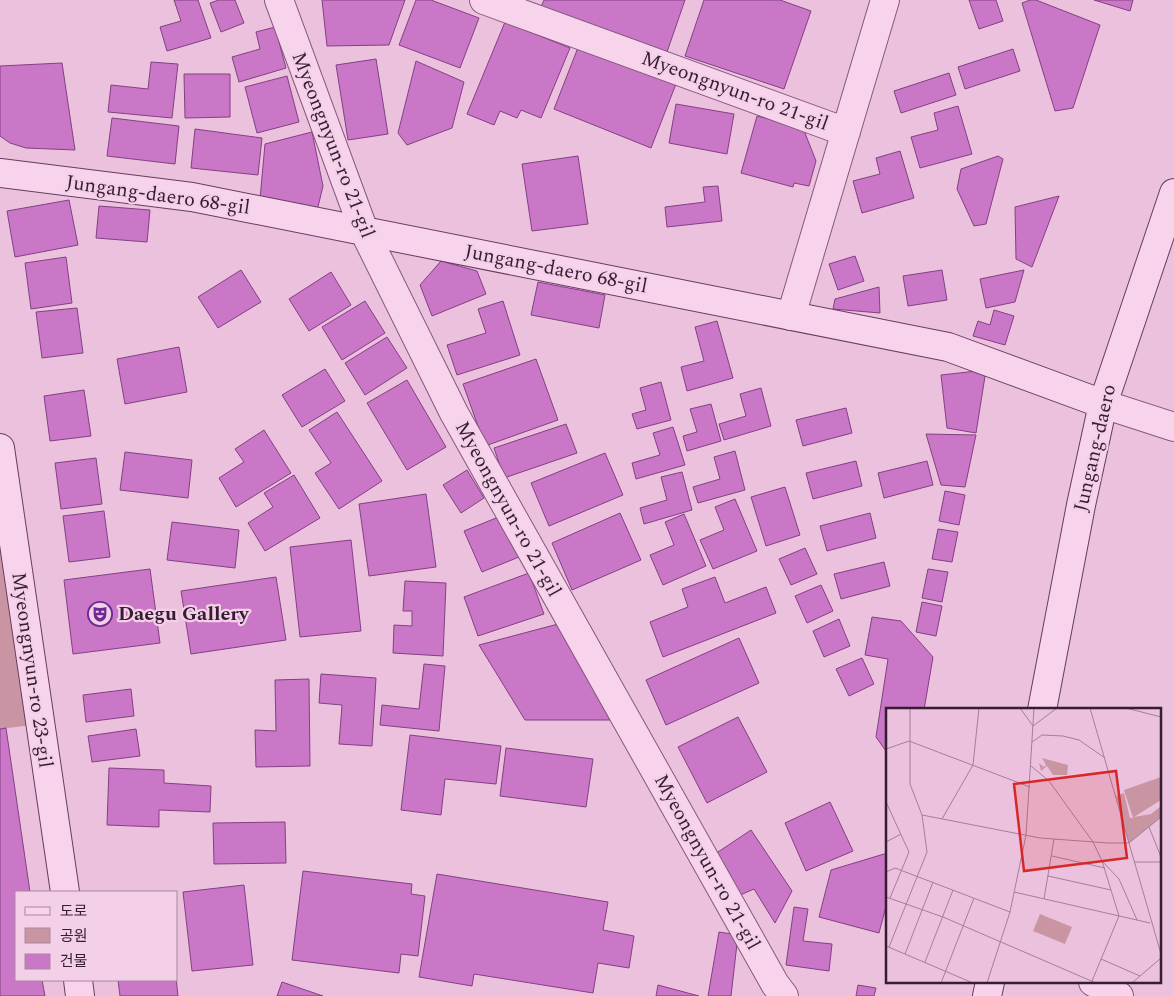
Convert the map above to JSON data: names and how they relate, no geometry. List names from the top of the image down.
{
  "streets": {
    "street": [
      "Myeongnyun-ro 21-gil",
      "Jungang-daero 68-gil",
      "Jungang-daero",
      "Myeongnyun-ro 23-gil"
    ]
  },
  "crossings": [
    ["Myeongnyun-ro 21-gil", "Jungang-daero 68-gil"],
    ["Jungang-daero 68-gil", "Jungang-daero"]
  ],
  "places": {
    "theatre": ["Daegu Gallery"]
  },
  "legend": ["도로", "공원", "건물"]
}
